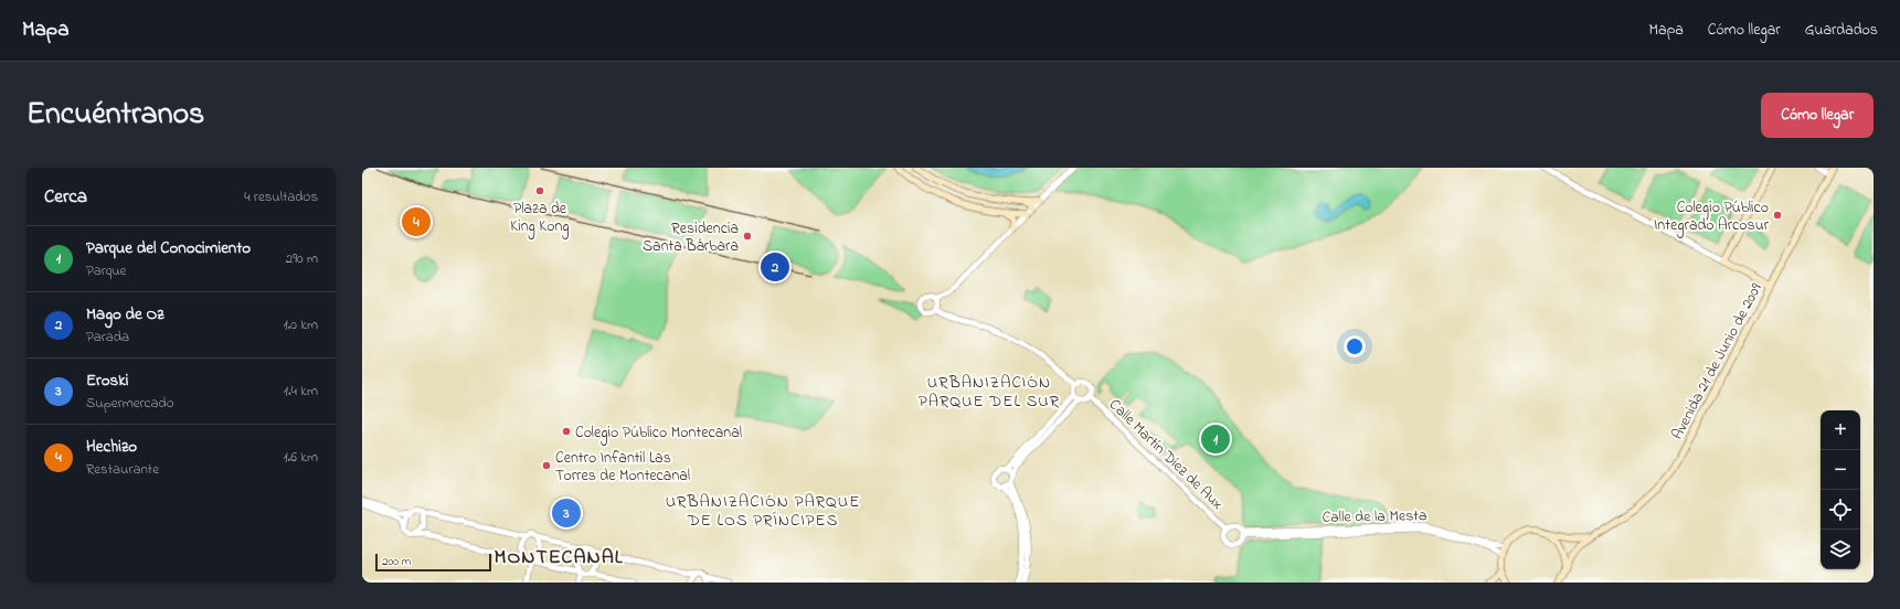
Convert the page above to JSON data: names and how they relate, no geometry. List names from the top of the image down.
{
  "streets": {
    "main road": ["Avenida 21 de Junio de 2009"],
    "street": ["Calle Martín Díez de Aux", "Calle de la Mesta"]
  },
  "crossings": [
    ["Avenida 21 de Junio de 2009", "Calle de la Mesta"],
    ["Calle Martín Díez de Aux", "Calle de la Mesta"]
  ],
  "districts": ["URBANIZACIÓN PARQUE DEL SUR", "URBANIZACIÓN PARQUE DE LOS PRÍNCIPES", "MONTECANAL"],
  "places": [
    "Plaza de King Kong",
    "Colegio Público Integrado Arcosur",
    "Residencia Santa Bárbara",
    "Colegio Público Montecanal",
    "Centro Infantil Las Torres de Montecanal"
  ],
  "scale_bar": "200 m",
  "page": {
    "header": "Mapa",
    "nav": ["Mapa", "Cómo llegar", "Guardados"],
    "title": "Encuéntranos",
    "buttons": "Cómo llegar",
    "heading": ["Cerca", "4 resultados"],
    "pins": [
      "4",
      "2",
      "1",
      "3"
    ],
    "list": [
      {
        "mark": "1",
        "name": "Parque del Conocimiento",
        "note": "Parque",
        "value": "290 m"
      },
      {
        "mark": "2",
        "name": "Mago de Oz",
        "note": "Parada",
        "value": "1.0 km"
      },
      {
        "mark": "3",
        "name": "Eroski",
        "note": "Supermercado",
        "value": "1.4 km"
      },
      {
        "mark": "4",
        "name": "Hechizo",
        "note": "Restaurante",
        "value": "1.6 km"
      }
    ],
    "map_buttons": ["+", "−"],
    "scale": "200 m"
  }
}
